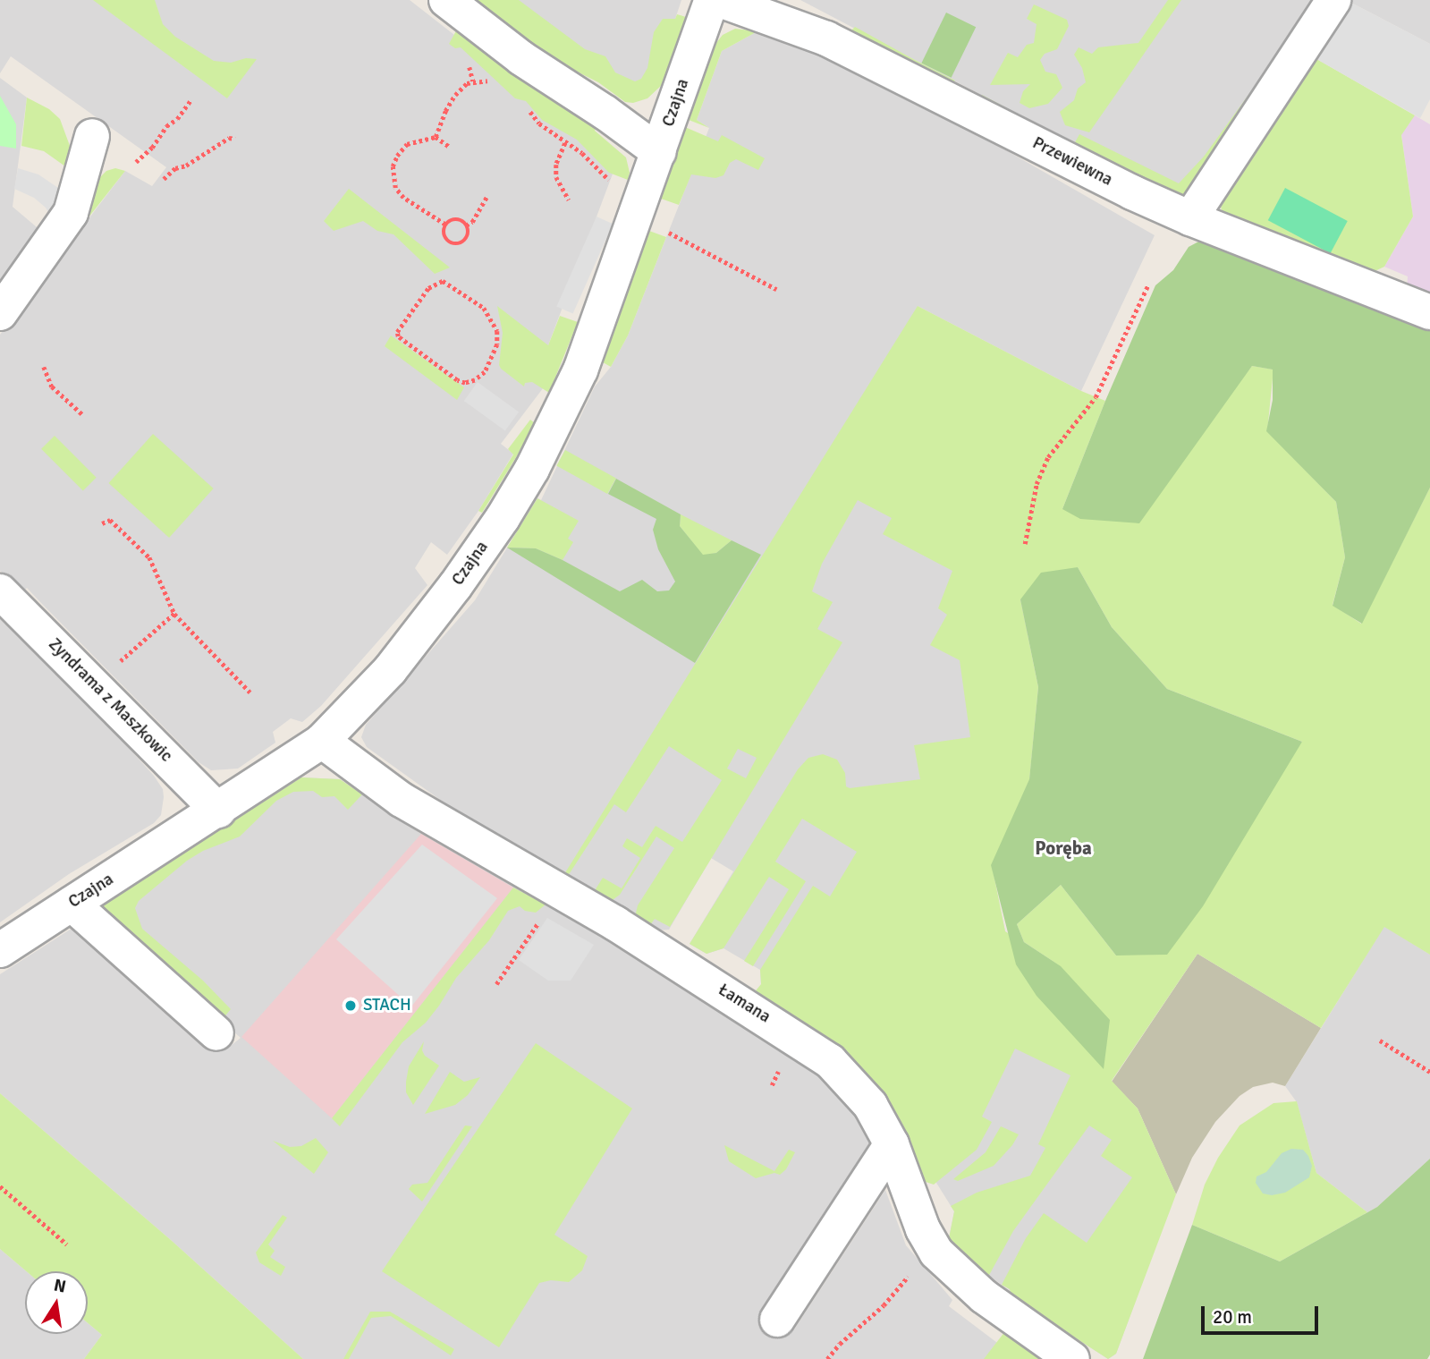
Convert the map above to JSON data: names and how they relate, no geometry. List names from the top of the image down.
{
  "streets": {
    "street": [
      "Czajna",
      "Przewiewna",
      "Zyndrama z Maszkowic",
      "Łamana"
    ]
  },
  "crossings": [
    ["Czajna", "Zyndrama z Maszkowic"],
    ["Czajna", "Łamana"]
  ],
  "districts": ["Poręba"],
  "places": ["STACH"],
  "scale_bar": "20 m",
  "north": "top"
}
